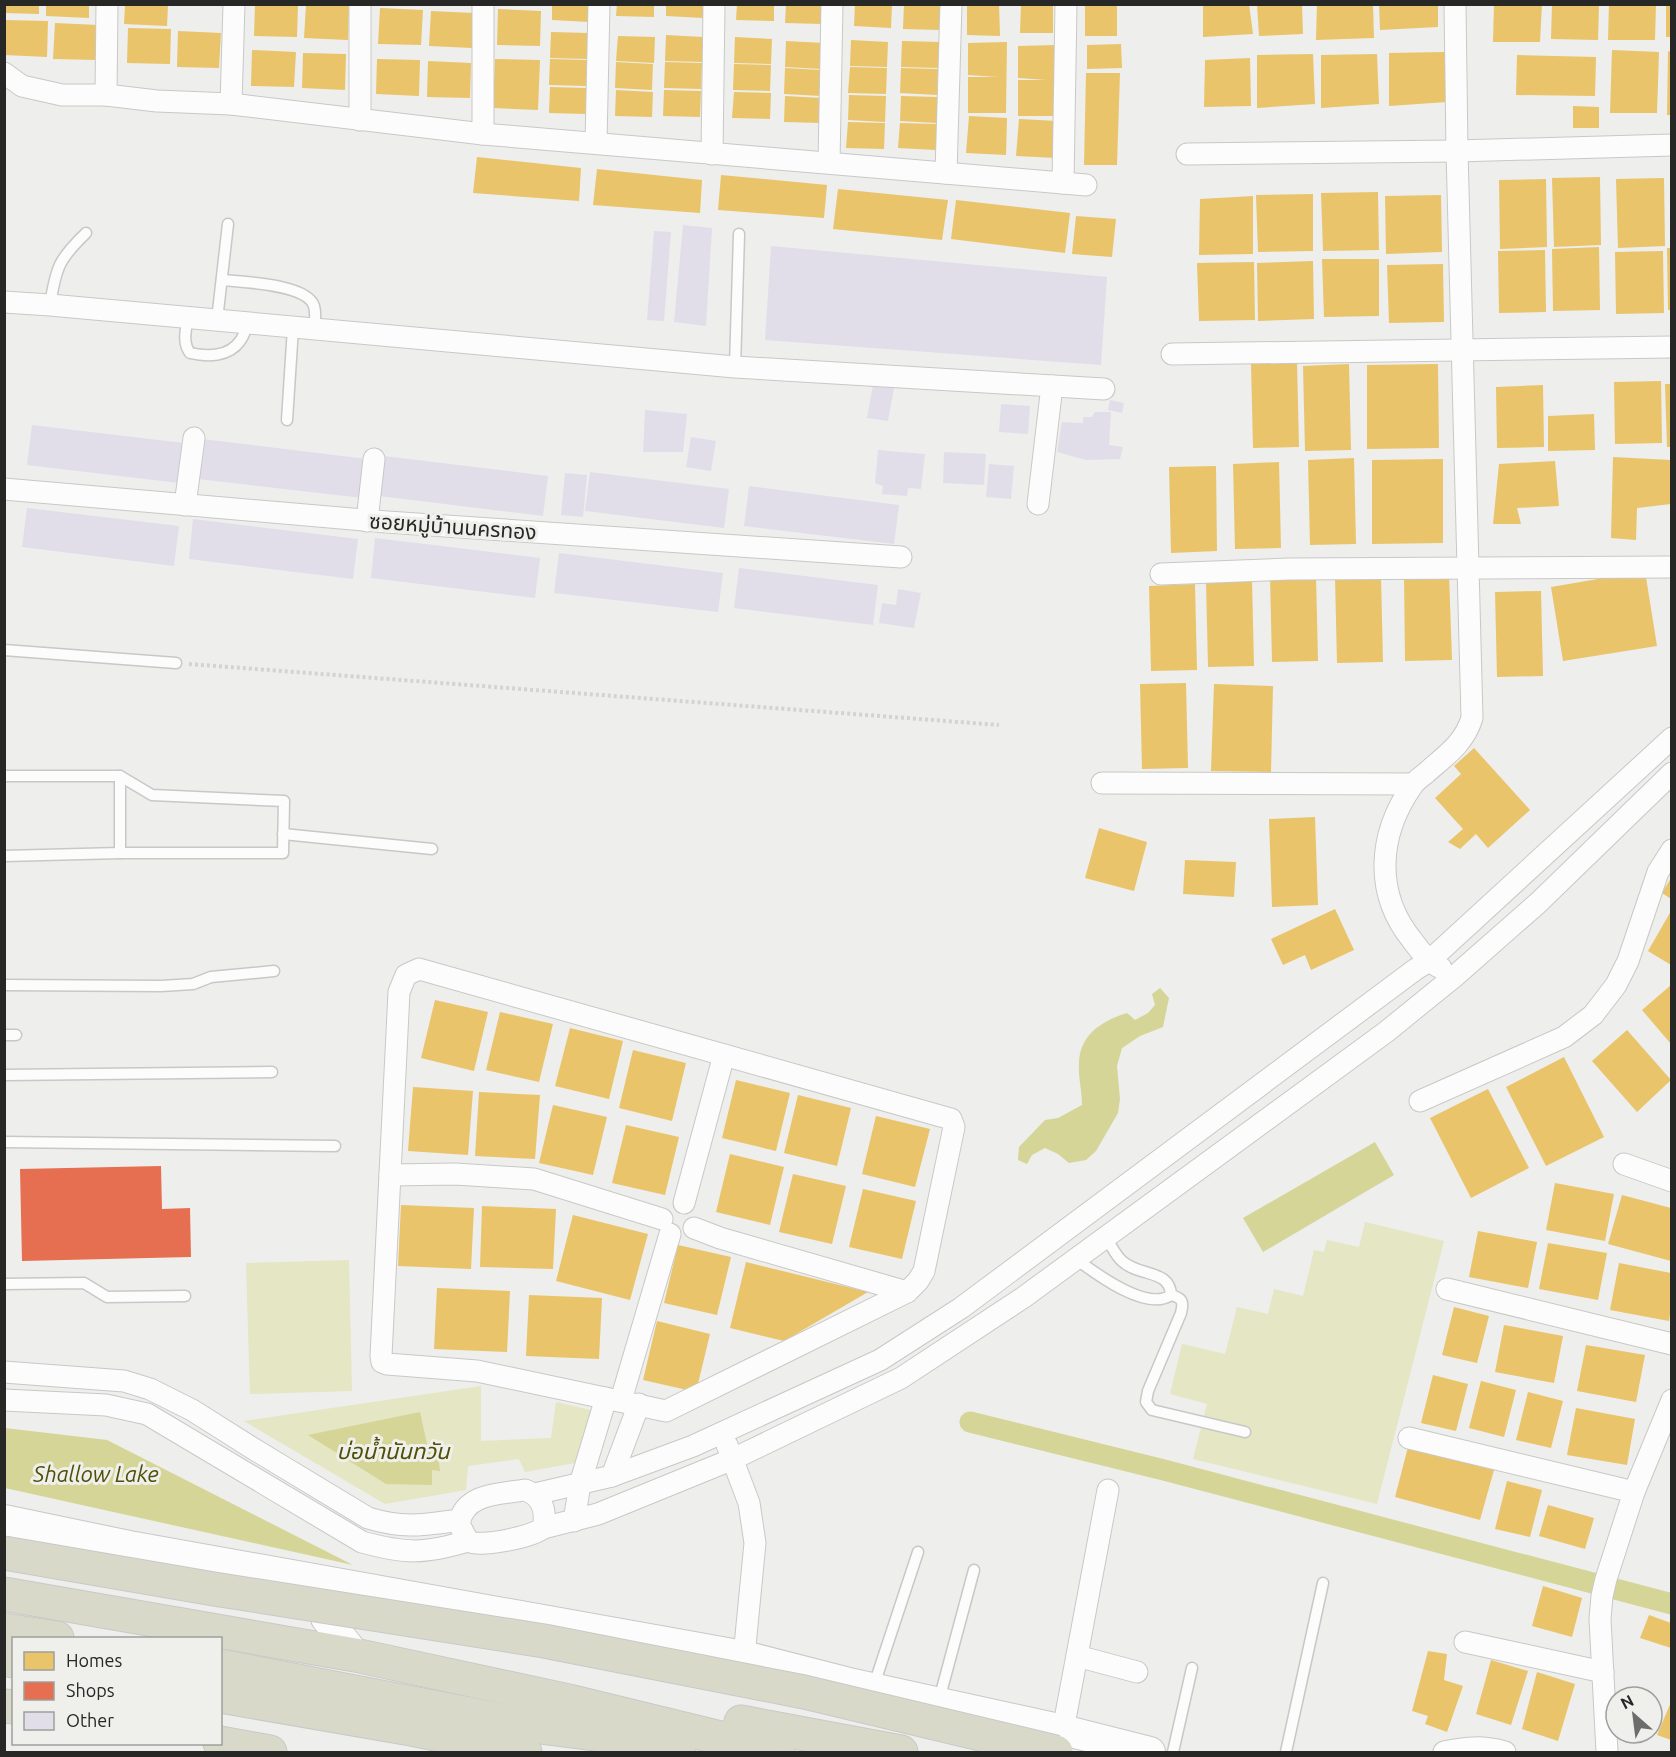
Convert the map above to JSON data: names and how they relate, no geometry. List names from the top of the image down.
{
  "streets": {
    "street": ["ซอยหมู่บ้านนครทอง"]
  },
  "water": ["บ่อน้ำนันทวัน", "Shallow Lake"],
  "legend": ["Homes", "Shops", "Other"],
  "north": "top left"
}
